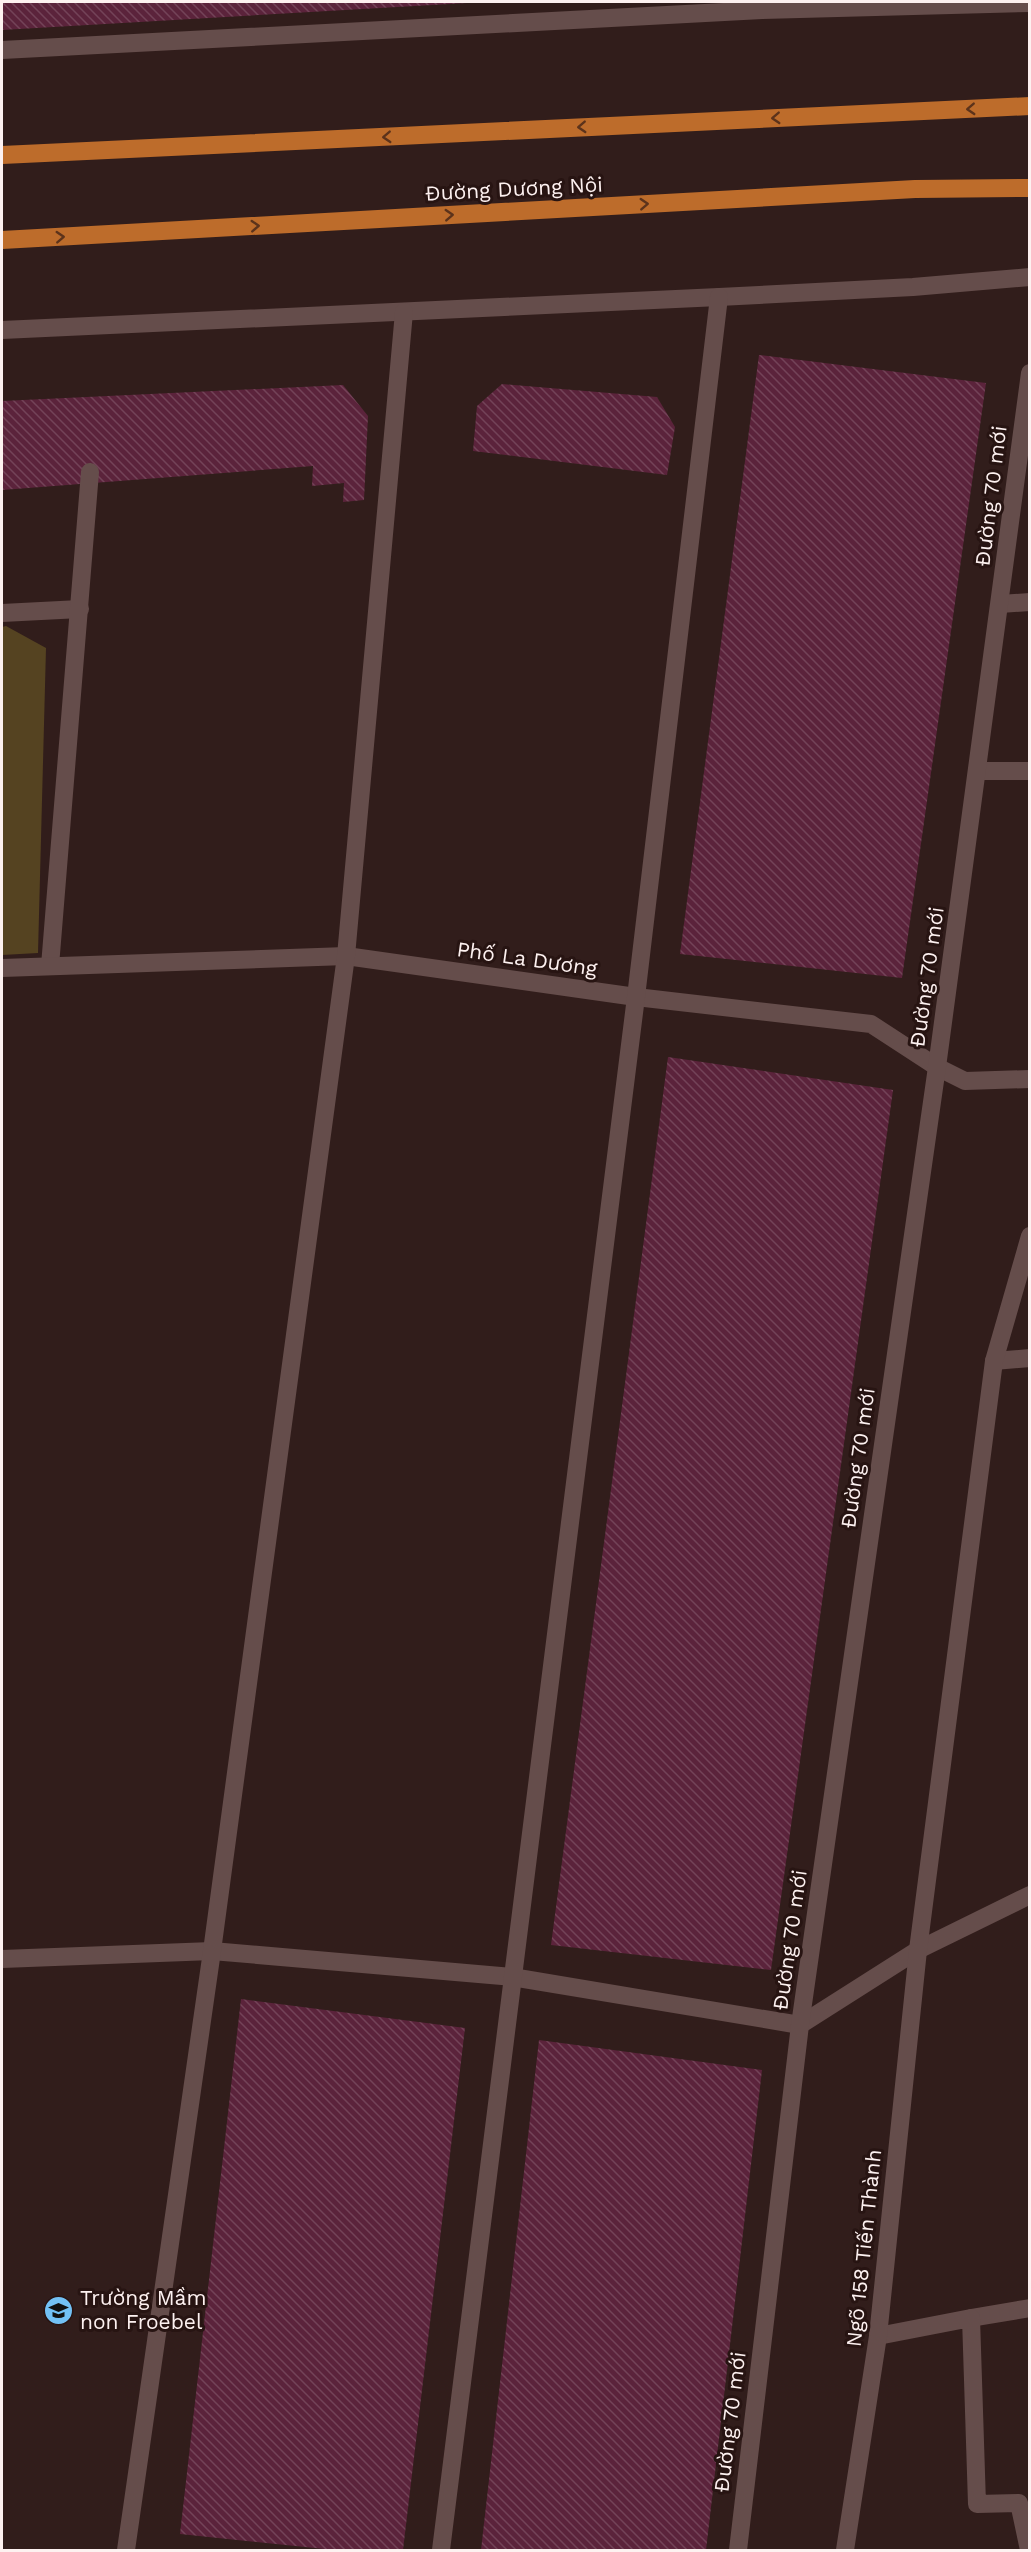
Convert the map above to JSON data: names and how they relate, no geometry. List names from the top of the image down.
{
  "streets": {
    "main road": ["Đường Dương Nội"],
    "street": ["Đường 70 mới", "Phố La Dương", "Ngõ 158 Tiến Thành"]
  },
  "crossings": [
    ["Đường 70 mới", "Phố La Dương"]
  ],
  "places": {
    "school or university": ["Trường Mầm non Froebel"]
  }
}
